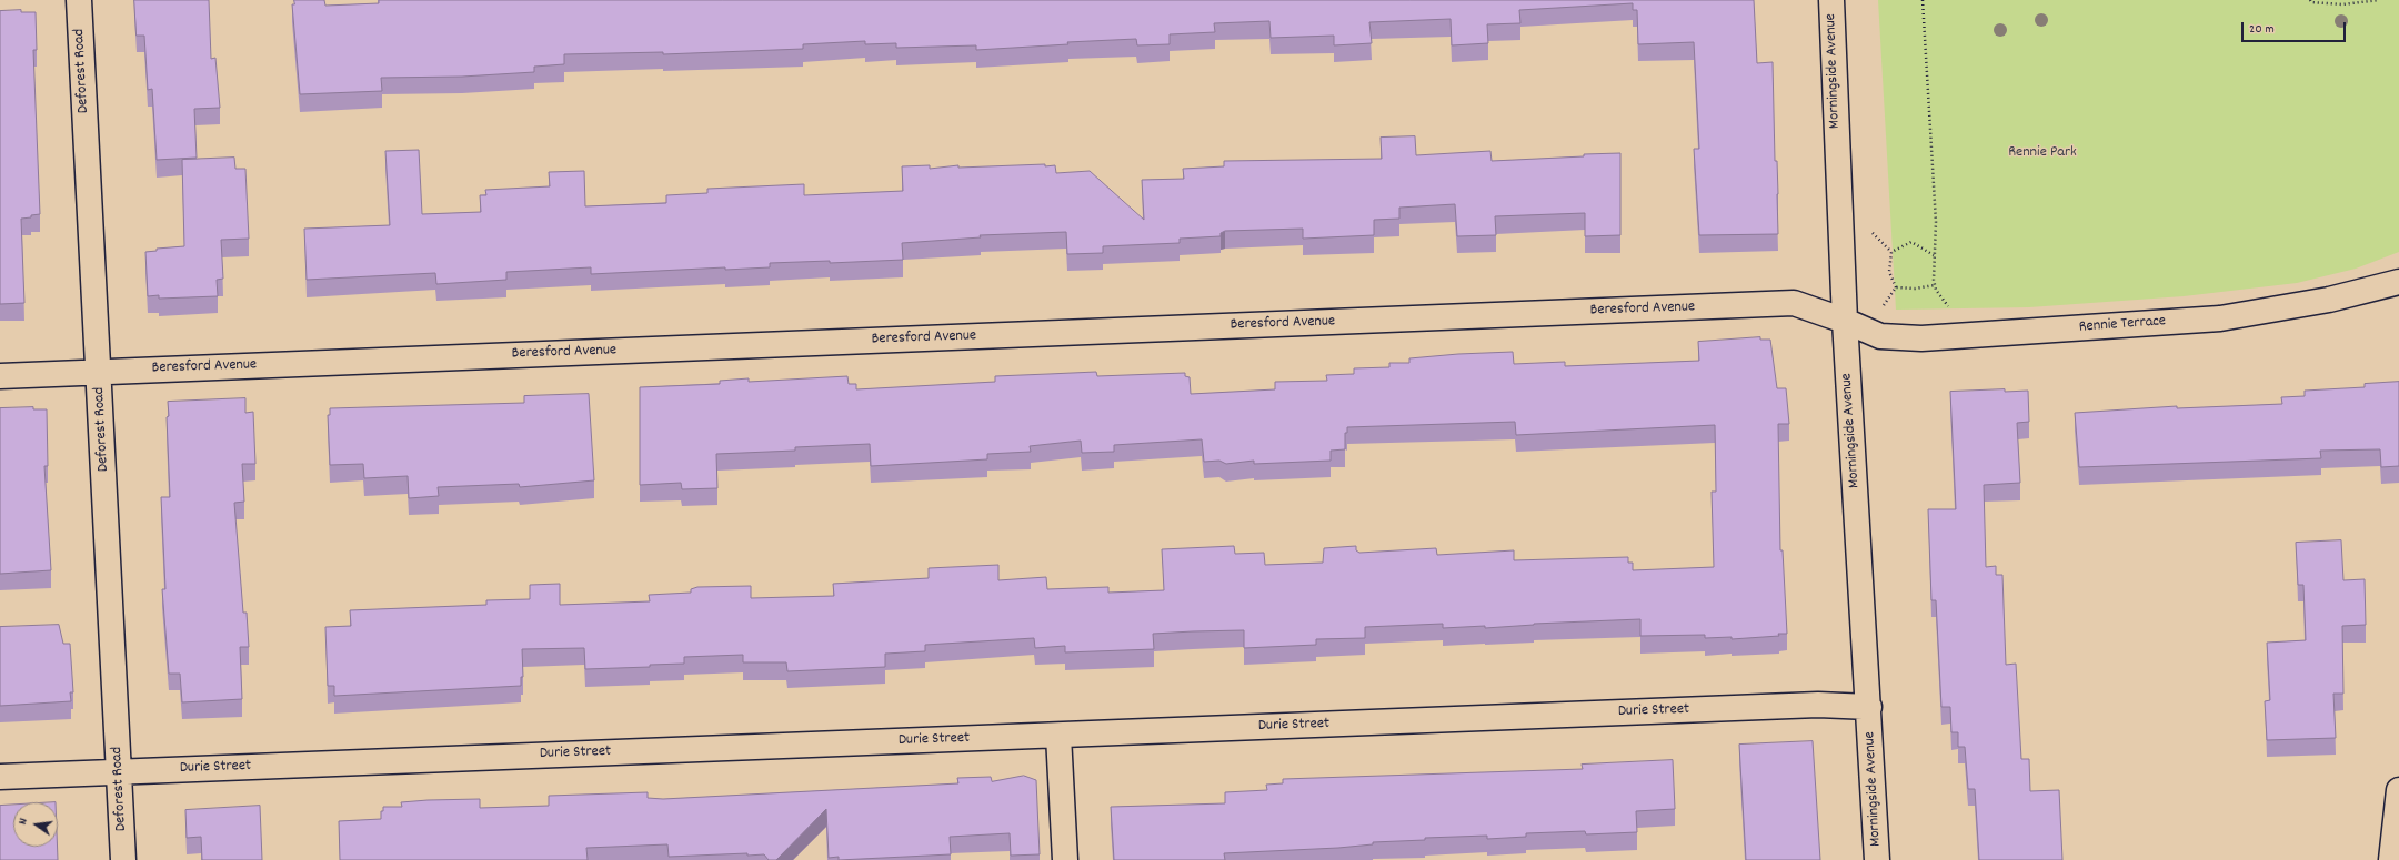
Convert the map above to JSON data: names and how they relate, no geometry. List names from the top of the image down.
{
  "streets": {
    "street": [
      "Deforest Road",
      "Morningside Avenue",
      "Beresford Avenue",
      "Rennie Terrace",
      "Durie Street"
    ]
  },
  "crossings": [
    ["Deforest Road", "Beresford Avenue"],
    ["Deforest Road", "Durie Street"],
    ["Morningside Avenue", "Beresford Avenue"],
    ["Morningside Avenue", "Rennie Terrace"],
    ["Morningside Avenue", "Durie Street"],
    ["Beresford Avenue", "Rennie Terrace"]
  ],
  "parks": ["Rennie Park"],
  "scale_bar": "20 m",
  "north": "left"
}
